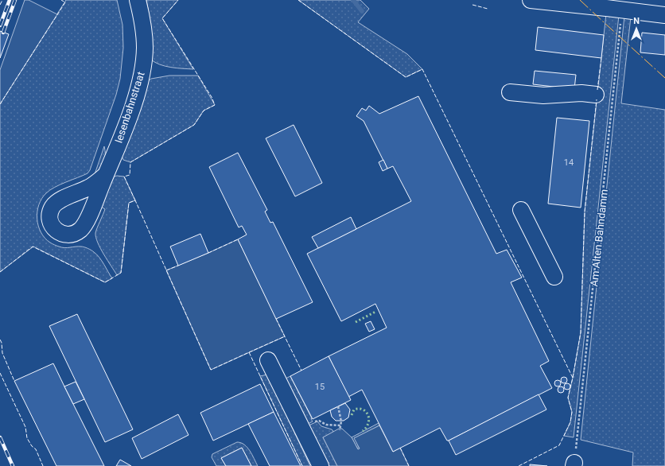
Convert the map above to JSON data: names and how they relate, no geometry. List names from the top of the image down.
{
  "streets": {
    "street": ["Iesenbahnstraat"],
    "path": ["Am Alten Bahndamm"]
  },
  "house_numbers": ["14", "15"],
  "north": "top"
}
